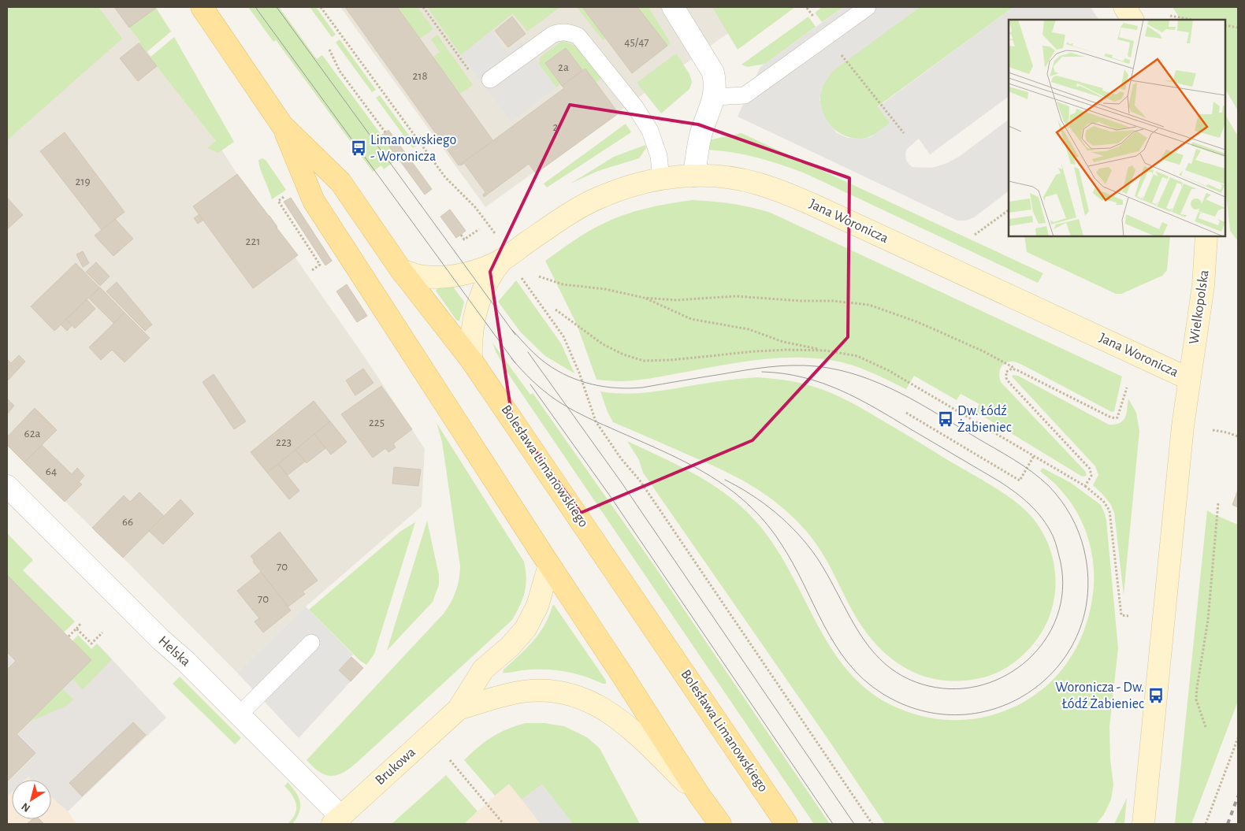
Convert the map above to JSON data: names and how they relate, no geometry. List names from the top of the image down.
{
  "streets": {
    "main road": ["Bolesława Limanowskiego"],
    "street": [
      "Jana Woronicza",
      "Wielkopolska",
      "Helska",
      "Brukowa"
    ]
  },
  "crossings": [
    ["Jana Woronicza", "Wielkopolska"],
    ["Helska", "Brukowa"]
  ],
  "places": {
    "bus stop": ["Limanowskiego - Woronicza", "Dw. Łódź Żabieniec", "Woronicza - Dw. Łódź Żabieniec"]
  },
  "house_numbers": [
    "45/47",
    "2a",
    "218",
    "2",
    "219",
    "221",
    "225",
    "62a",
    "223",
    "64",
    "66",
    "70",
    "70"
  ],
  "north": "bottom left"
}
